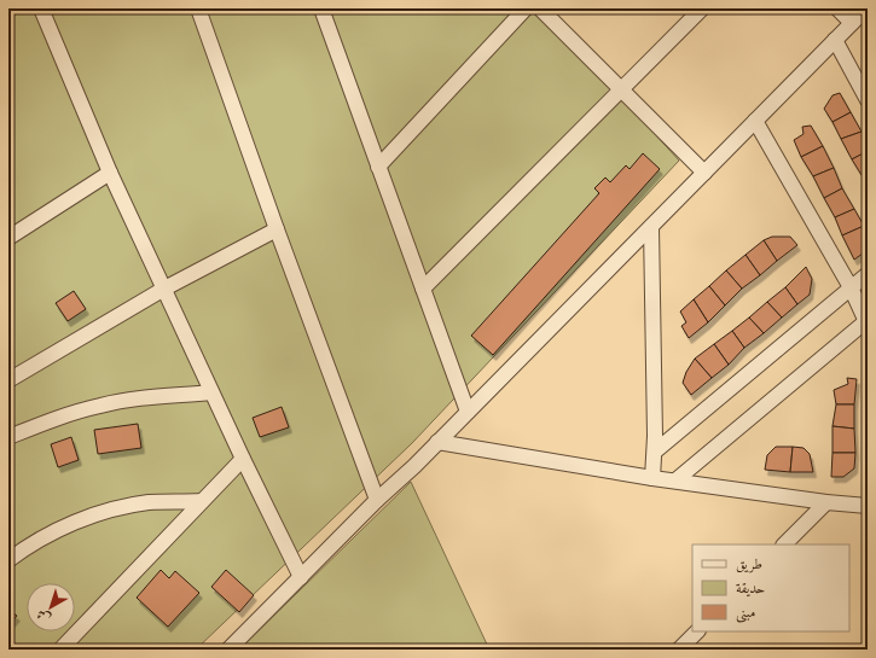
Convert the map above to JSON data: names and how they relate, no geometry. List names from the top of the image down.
{
  "legend": ["طريق", "حديقة", "مبنى"],
  "north": "bottom left"
}
